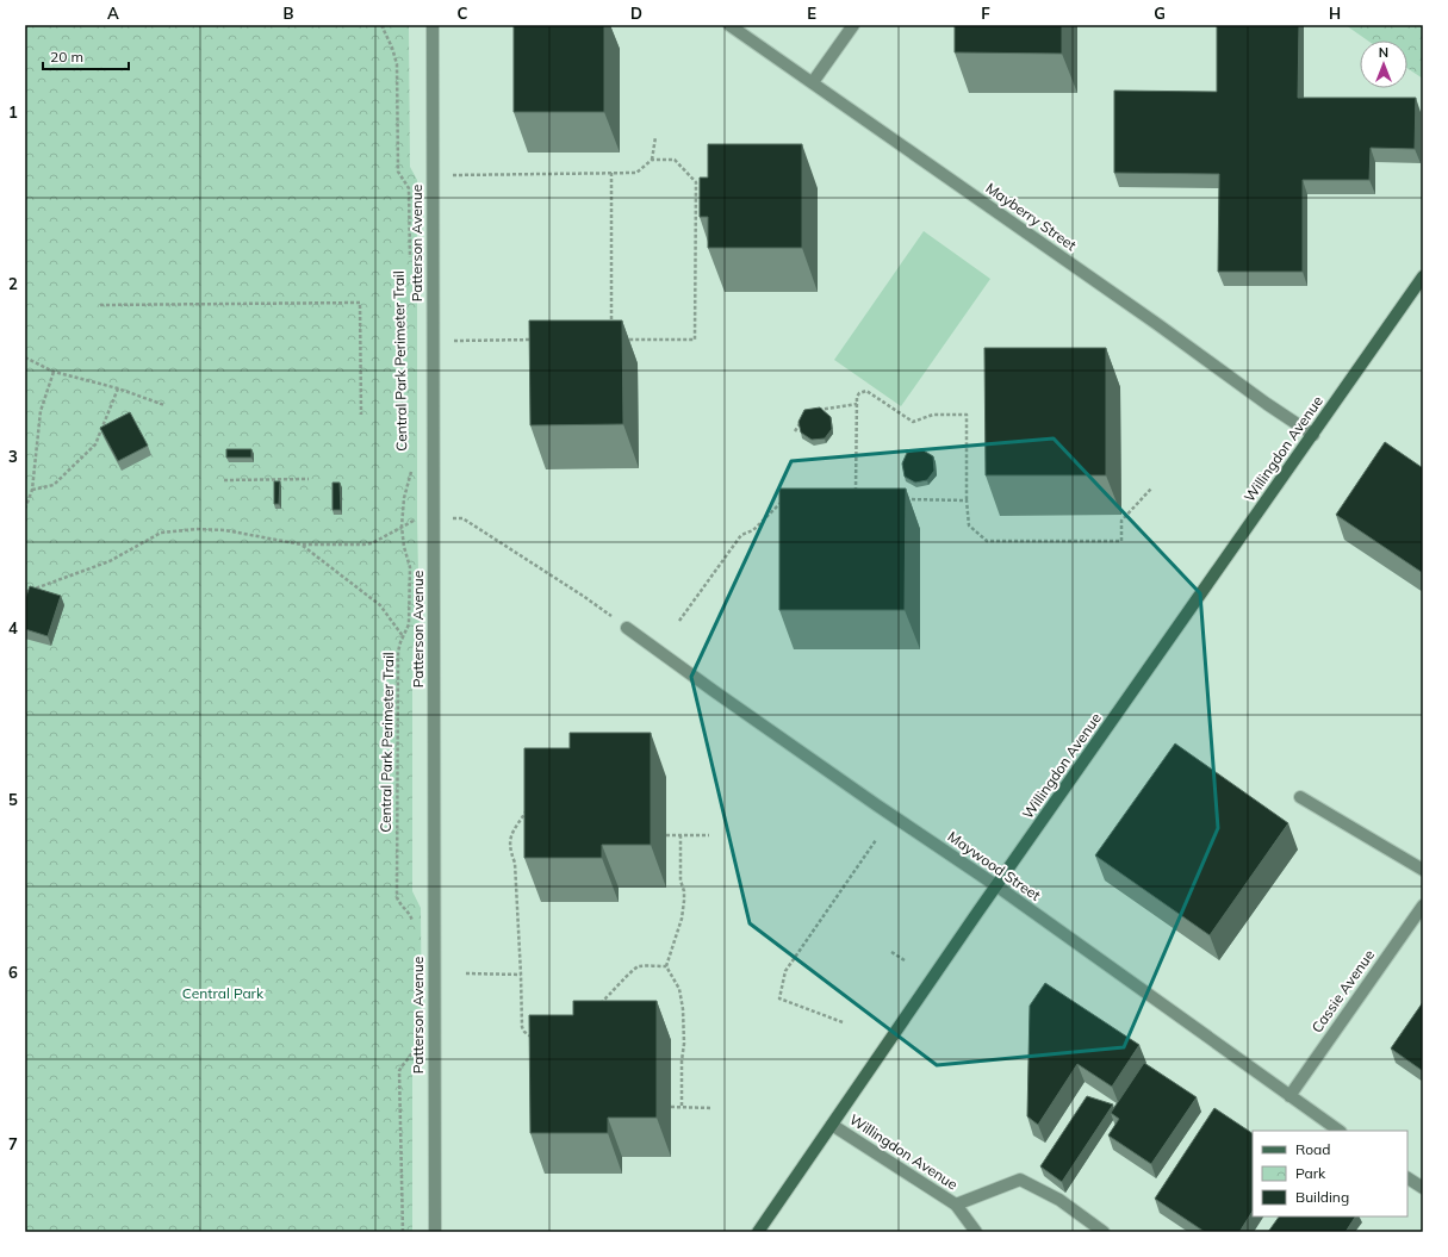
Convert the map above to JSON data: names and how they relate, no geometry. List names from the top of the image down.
{
  "streets": {
    "main road": ["Willingdon Avenue"],
    "street": [
      "Mayberry Street",
      "Patterson Avenue",
      "Maywood Street",
      "Cassie Avenue"
    ],
    "path": ["Central Park Perimeter Trail"]
  },
  "crossings": [
    ["Mayberry Street", "Willingdon Avenue"],
    ["Willingdon Avenue", "Maywood Street"],
    ["Maywood Street", "Cassie Avenue"]
  ],
  "parks": ["Central Park"],
  "legend": ["Road", "Park", "Building"],
  "scale_bar": "20 m",
  "north": "top",
  "grid": {
    "columns": [
      "A",
      "B",
      "C",
      "D",
      "E",
      "F",
      "G",
      "H"
    ],
    "rows": [
      "1",
      "2",
      "3",
      "4",
      "5",
      "6",
      "7"
    ]
  }
}
